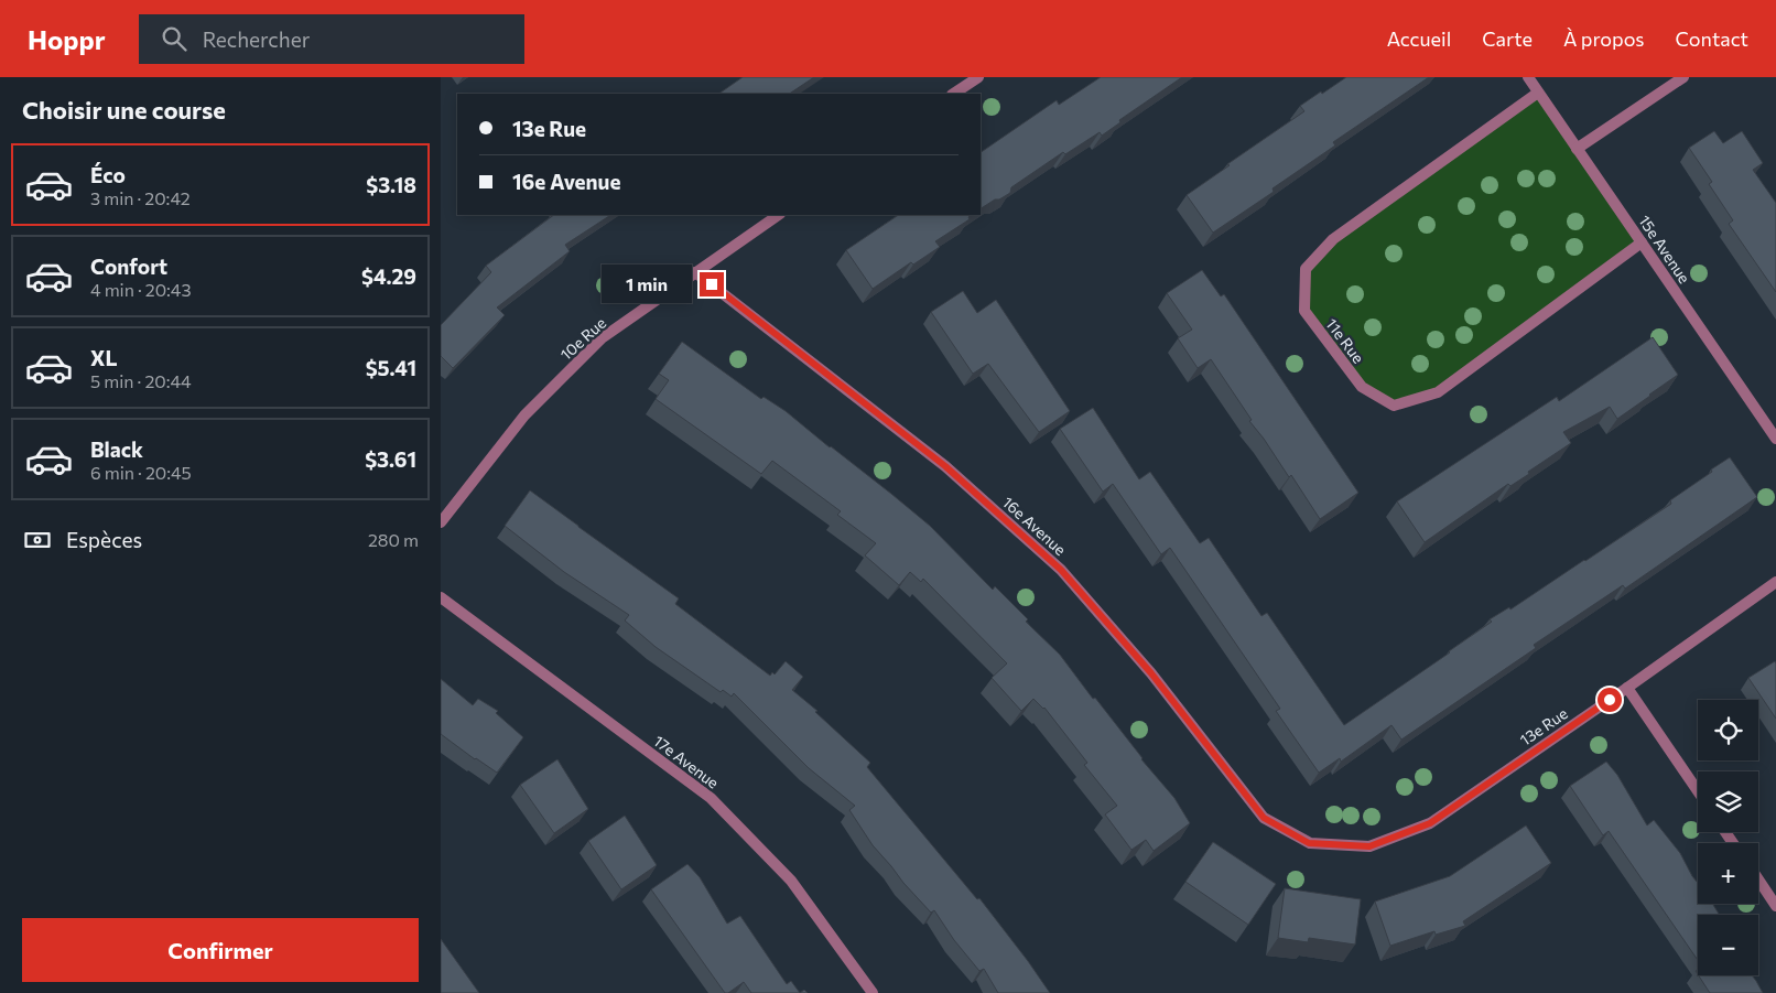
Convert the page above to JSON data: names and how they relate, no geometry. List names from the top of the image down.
{
  "streets": {
    "street": [
      "15e Avenue",
      "10e Rue",
      "11e Rue",
      "16e Avenue",
      "13e Rue",
      "17e Avenue"
    ]
  },
  "crossings": [
    ["15e Avenue", "11e Rue"],
    ["10e Rue", "16e Avenue"],
    ["16e Avenue", "13e Rue"]
  ],
  "page": {
    "header": "Hoppr",
    "search": "Rechercher",
    "nav": [
      "Accueil",
      "Carte",
      "À propos",
      "Contact"
    ],
    "heading": "Choisir une course",
    "banner": ["13e Rue", "16e Avenue"],
    "list": [
      {
        "name": "Éco",
        "note": "3 min · 20:42",
        "value": "$3.18"
      },
      {
        "name": "Confort",
        "note": "4 min · 20:43",
        "value": "$4.29"
      },
      {
        "name": "XL",
        "note": "5 min · 20:44",
        "value": "$5.41"
      },
      {
        "name": "Black",
        "note": "6 min · 20:45",
        "value": "$3.61"
      }
    ],
    "bubble": "1 min",
    "pay": ["Espèces", "280 m"],
    "map_buttons": ["+", "−"],
    "buttons": "Confirmer"
  }
}
